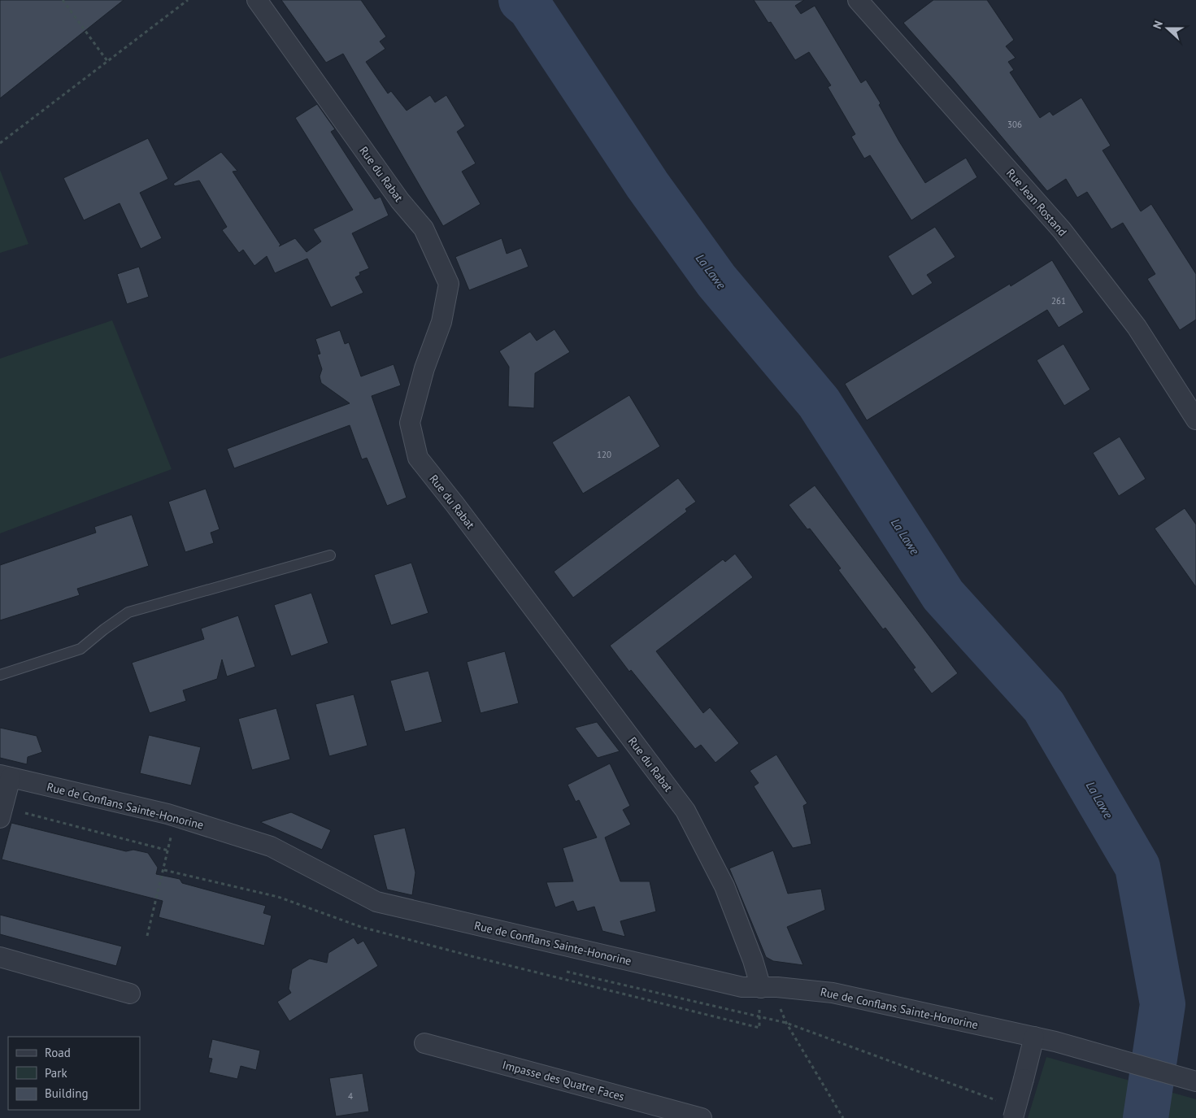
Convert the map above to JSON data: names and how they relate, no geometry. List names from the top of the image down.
{
  "streets": {
    "street": [
      "Rue du Rabat",
      "Rue Jean Rostand",
      "Rue de Conflans Sainte-Honorine",
      "Impasse des Quatre Faces"
    ]
  },
  "crossings": [
    ["Rue du Rabat", "Rue de Conflans Sainte-Honorine"]
  ],
  "water": ["La Lawe"],
  "house_numbers": [
    "306",
    "261",
    "120",
    "4"
  ],
  "legend": ["Road", "Park", "Building"],
  "north": "left"
}
